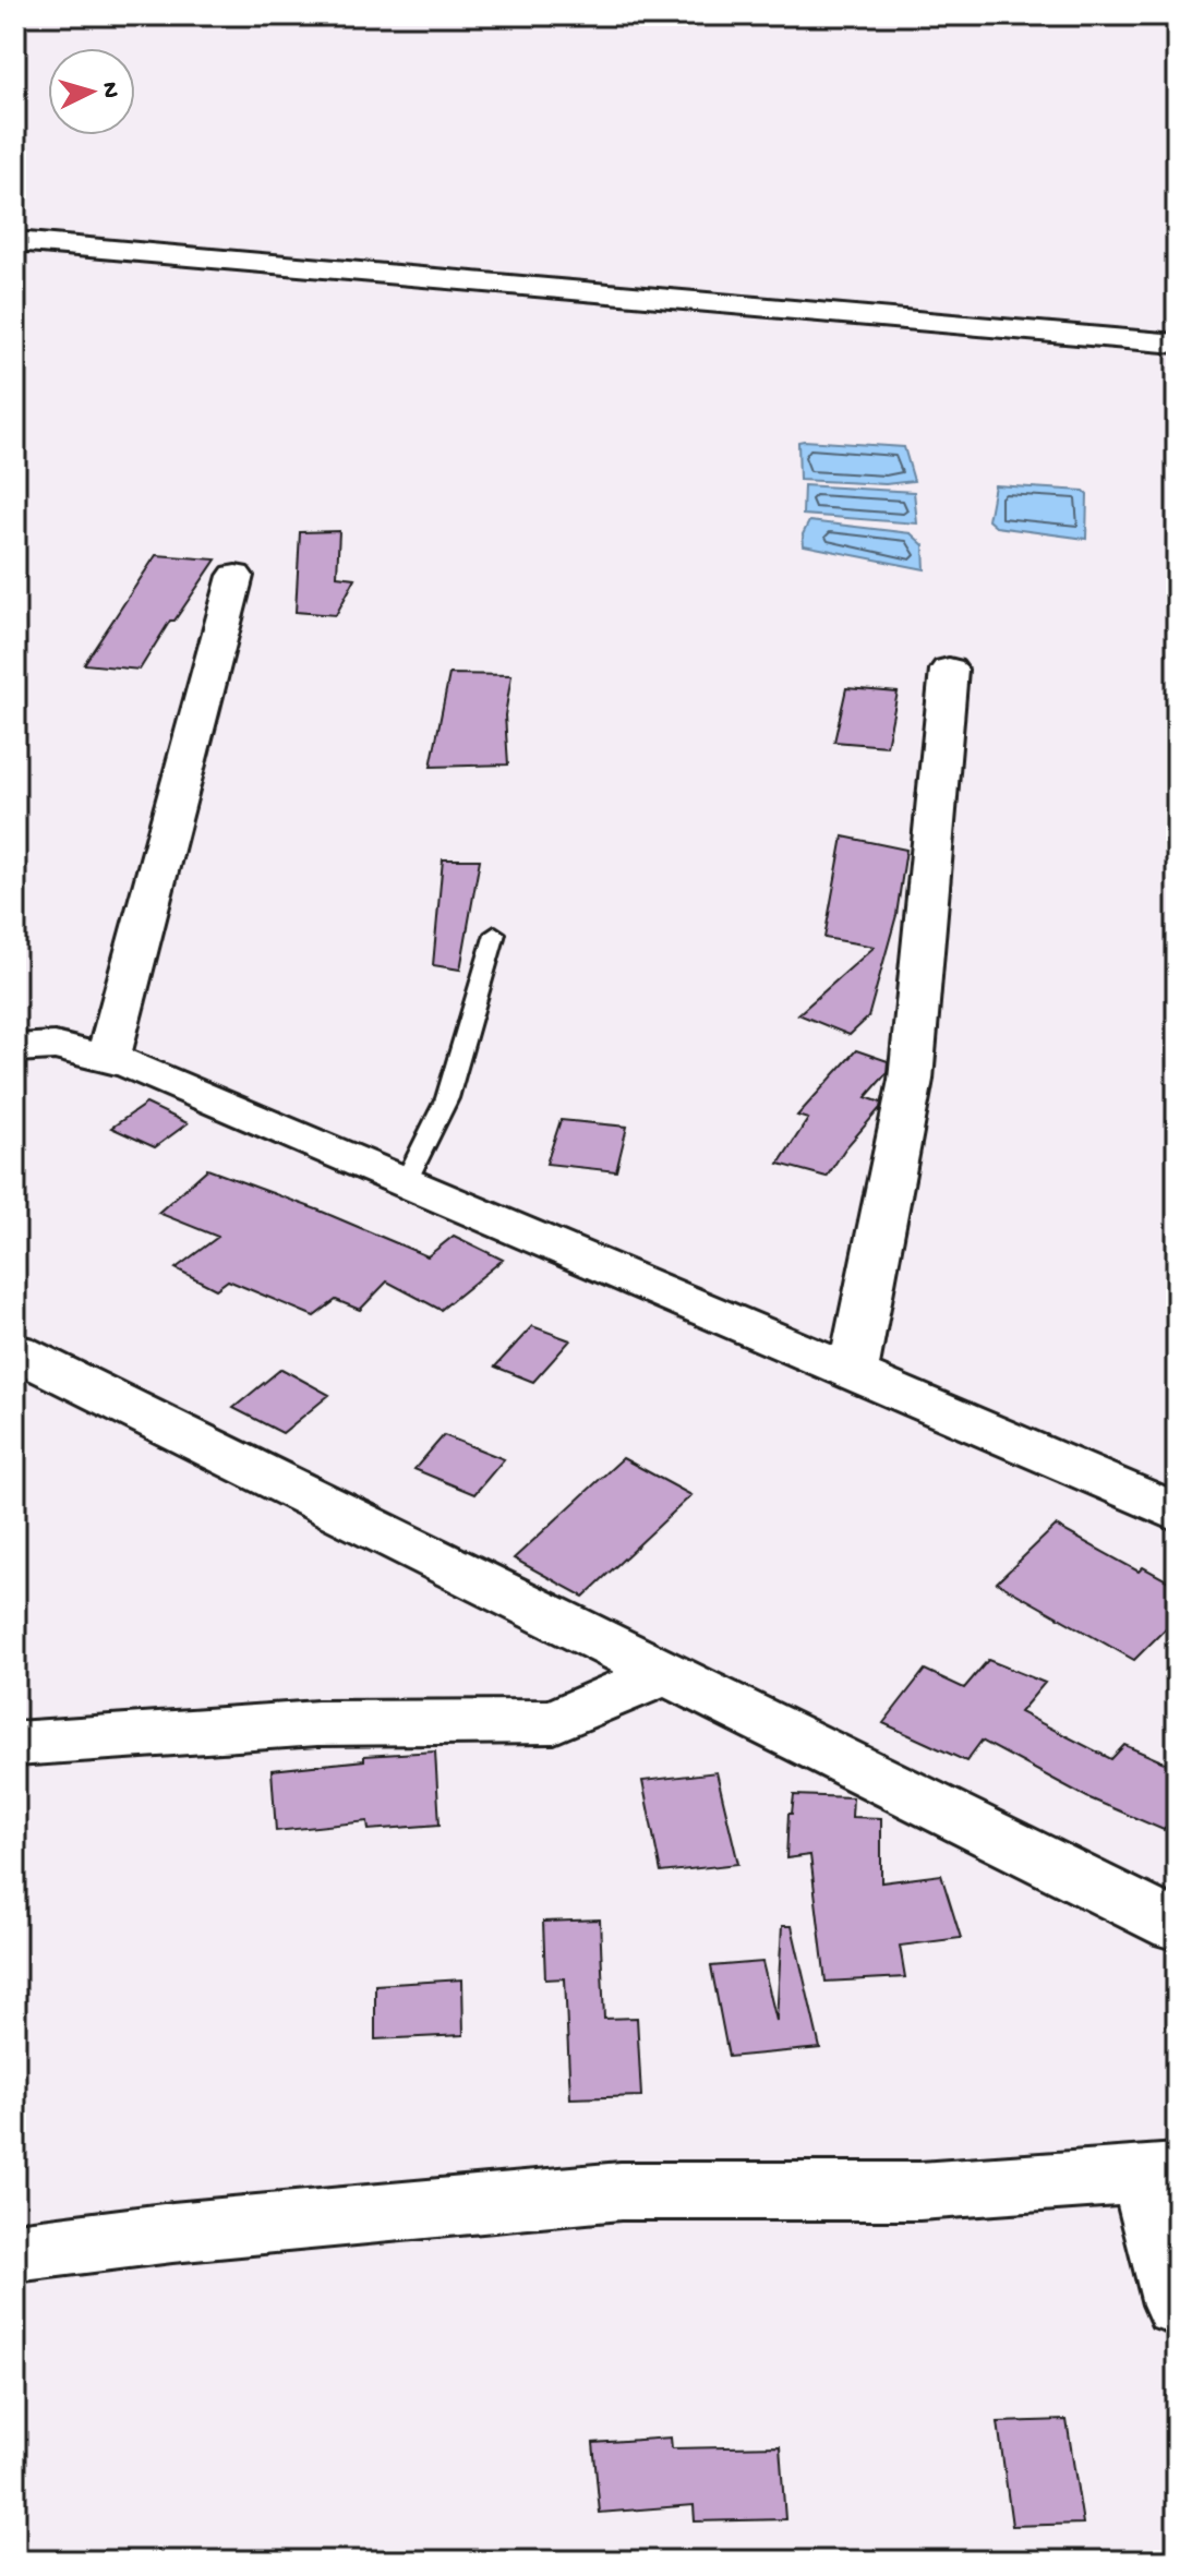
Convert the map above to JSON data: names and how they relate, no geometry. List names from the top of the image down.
{
  "north": "right"
}
